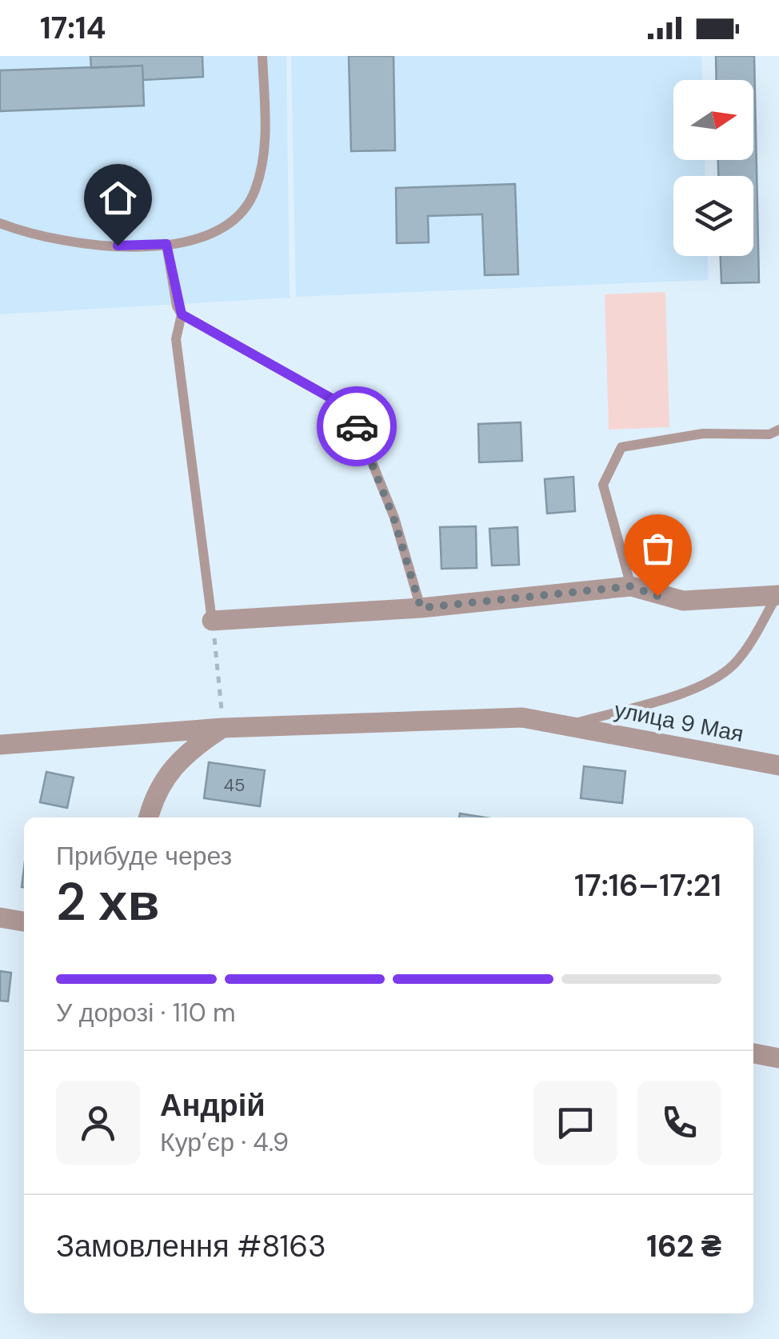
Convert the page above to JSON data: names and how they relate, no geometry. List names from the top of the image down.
{
  "streets": {
    "street": ["улица 9 Мая"]
  },
  "house_numbers": ["45"],
  "north": "right",
  "page": {
    "status": "17:14",
    "heading": ["2 хв", "Прибуде через", "17:16–17:21"],
    "panel": [
      "Андрій",
      "Кур’єр · 4.9",
      "Замовлення #8163",
      "162 ₴"
    ],
    "bar": "У дорозі · 110 m"
  }
}
